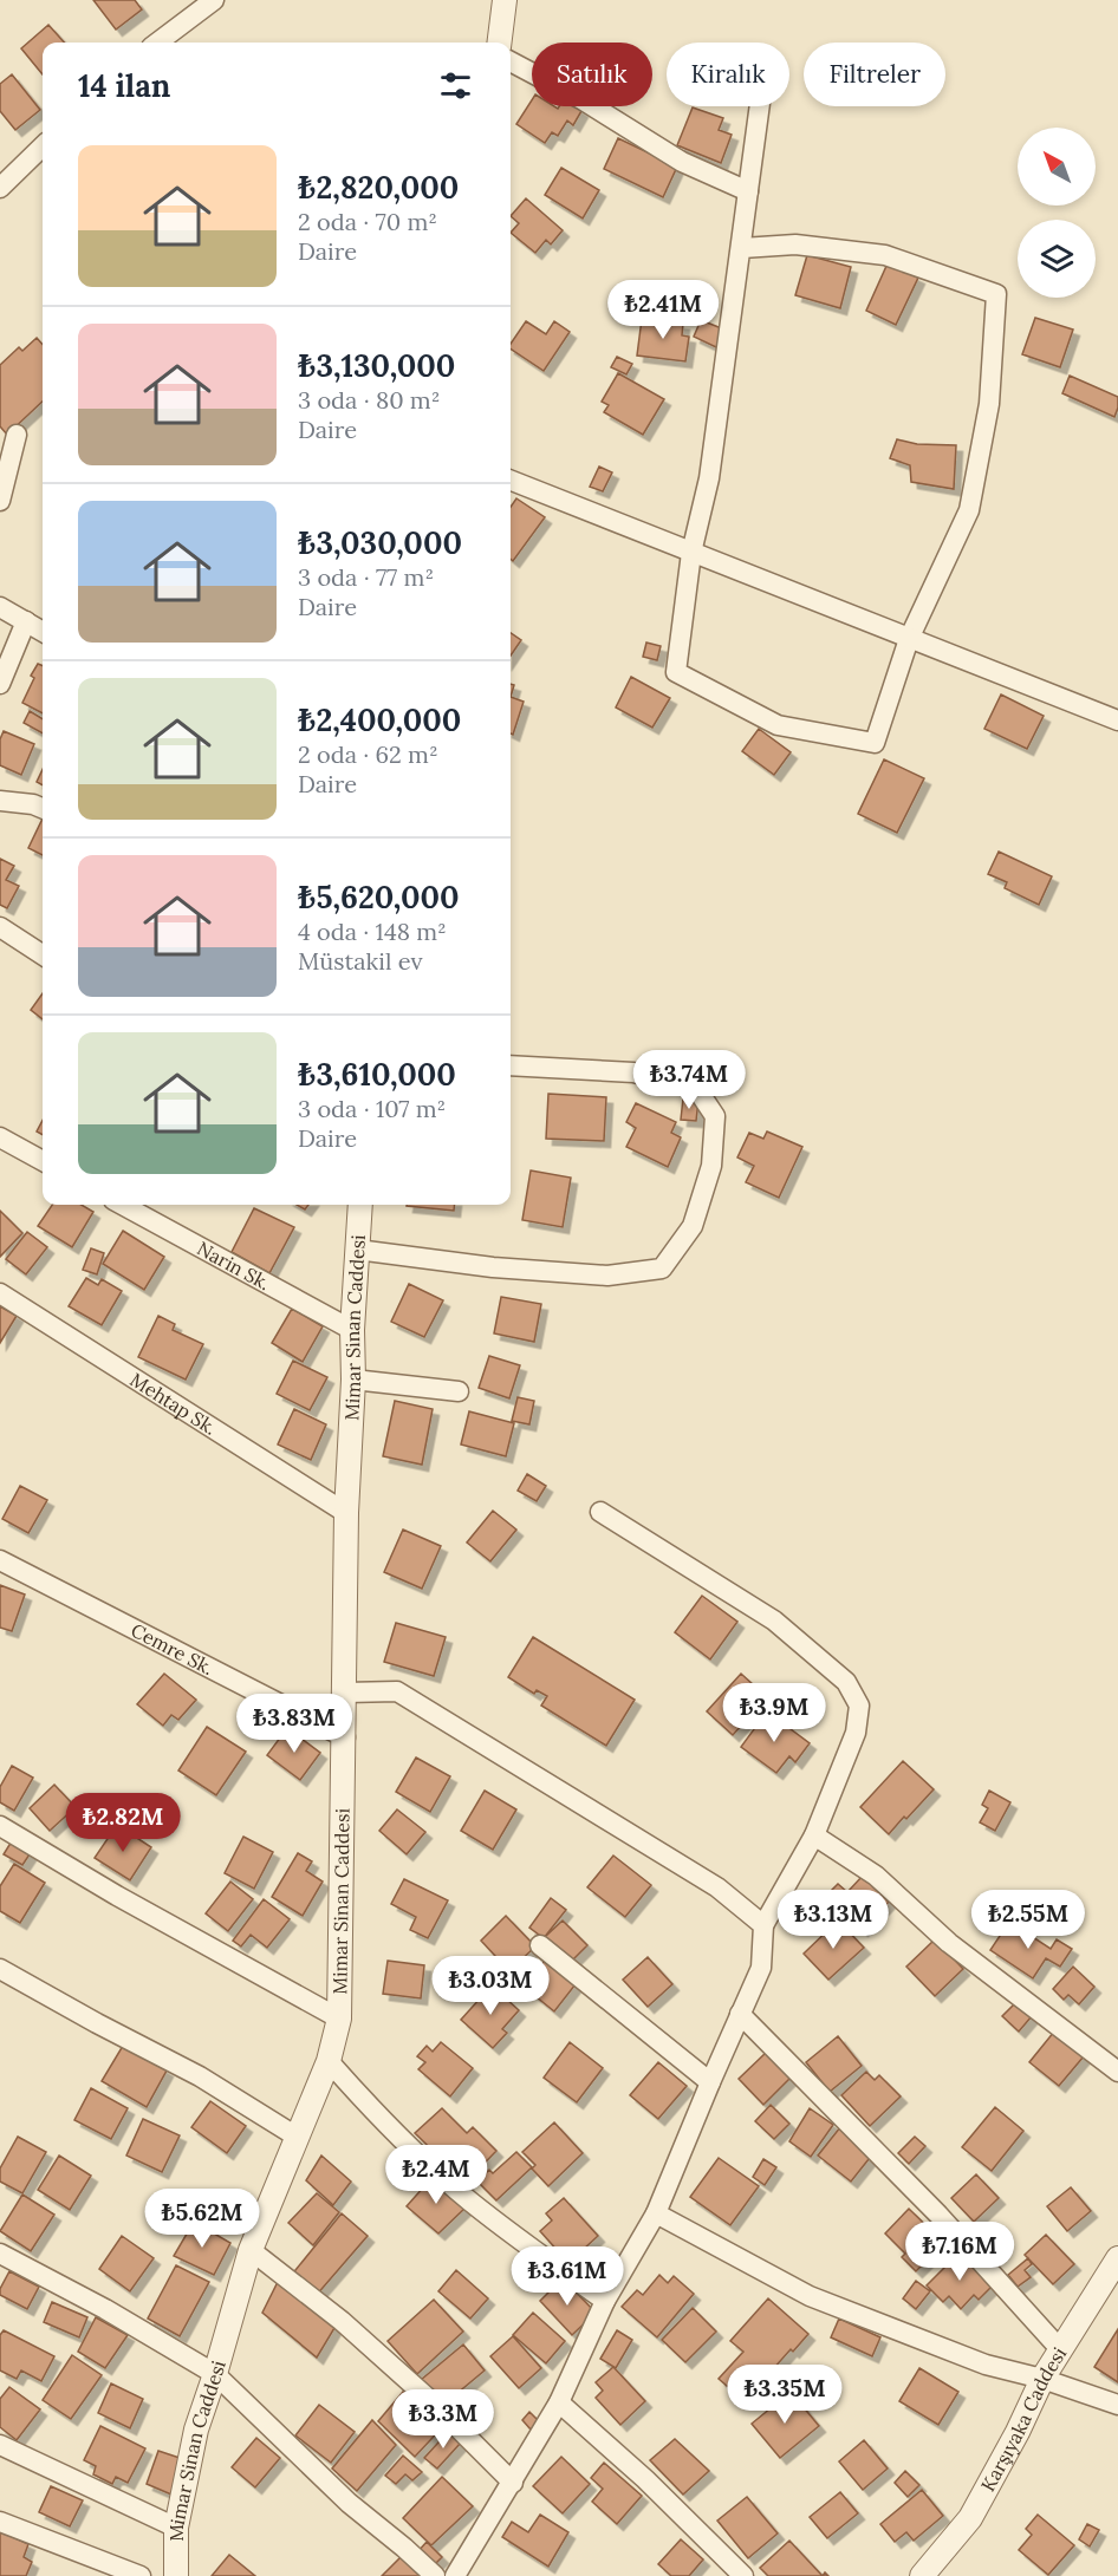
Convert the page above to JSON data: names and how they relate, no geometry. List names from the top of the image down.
{
  "streets": {
    "street": [
      "Narin Sk.",
      "Mimar Sinan Caddesi",
      "Mehtap Sk.",
      "Cemre Sk.",
      "Karşıyaka Caddesi"
    ]
  },
  "crossings": [
    ["Narin Sk.", "Mimar Sinan Caddesi"],
    ["Mimar Sinan Caddesi", "Mehtap Sk."],
    ["Mimar Sinan Caddesi", "Cemre Sk."]
  ],
  "north": "top left",
  "page": {
    "chip": ["Satılık", "Kiralık", "Filtreler"],
    "heading": "14 ilan",
    "list": [
      {
        "name": "₺2,820,000",
        "note": "2 oda · 70 m² · Daire"
      },
      {
        "name": "₺3,130,000",
        "note": "3 oda · 80 m² · Daire"
      },
      {
        "name": "₺3,030,000",
        "note": "3 oda · 77 m² · Daire"
      },
      {
        "name": "₺2,400,000",
        "note": "2 oda · 62 m² · Daire"
      },
      {
        "name": "₺5,620,000",
        "note": "4 oda · 148 m² · Müstakil ev"
      },
      {
        "name": "₺3,610,000",
        "note": "3 oda · 107 m² · Daire"
      }
    ],
    "price": [
      "₺2.41M",
      "₺3.74M",
      "₺3.9M",
      "₺3.83M",
      "₺2.82M",
      "₺3.13M",
      "₺2.55M",
      "₺3.03M",
      "₺2.4M",
      "₺5.62M",
      "₺7.16M",
      "₺3.61M",
      "₺3.35M",
      "₺3.3M"
    ]
  }
}
